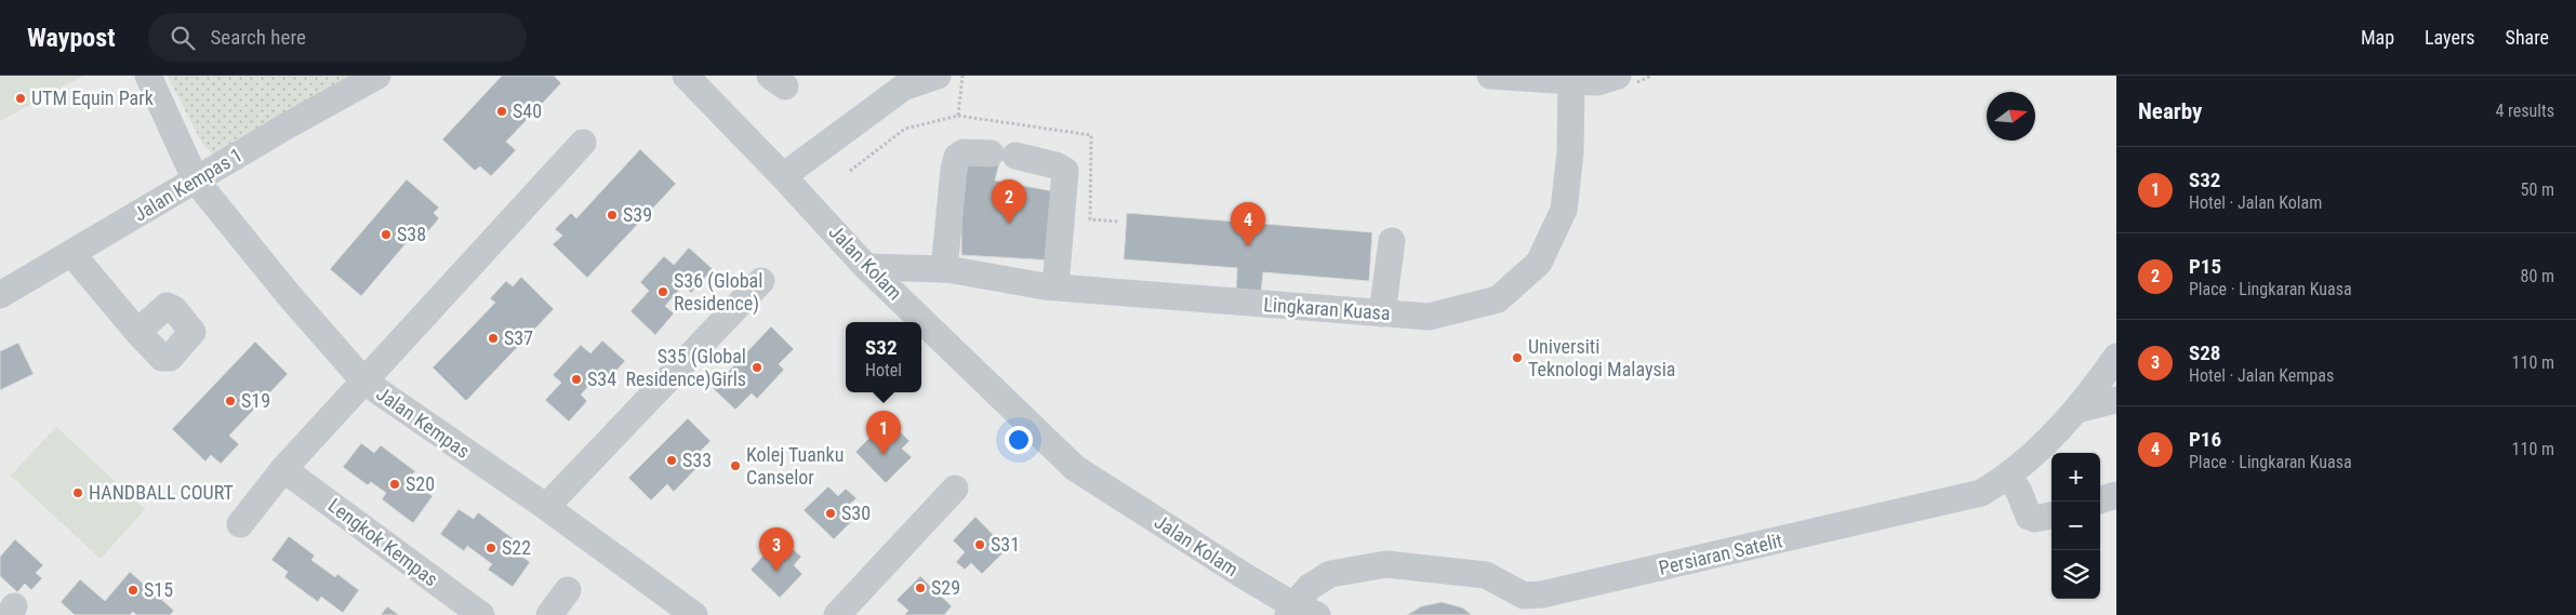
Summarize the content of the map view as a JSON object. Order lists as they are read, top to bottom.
{
  "streets": {
    "street": [
      "Jalan Kempas 1",
      "Jalan Kolam",
      "Lingkaran Kuasa",
      "Jalan Kempas",
      "Lengkok Kempas",
      "Persiaran Satelit"
    ]
  },
  "crossings": [
    ["Jalan Kempas 1", "Jalan Kempas"],
    ["Jalan Kolam", "Lingkaran Kuasa"],
    ["Jalan Kolam", "Persiaran Satelit"]
  ],
  "places": [
    "UTM Equin Park",
    "S40",
    "S39",
    "S38",
    "S36 (Global Residence)",
    "S37",
    "Universiti Teknologi Malaysia",
    "S35 (Global Residence)Girls",
    "S34",
    "S19",
    "S33",
    "Kolej Tuanku Canselor",
    "S20",
    "HANDBALL COURT",
    "S30",
    "S31",
    "S22",
    "S29",
    "S15"
  ],
  "north": "right",
  "page": {
    "header": "Waypost",
    "search": "Search here",
    "nav": ["Map", "Layers", "Share"],
    "heading": ["Nearby", "4 results"],
    "list": [
      {
        "mark": "1",
        "name": "S32",
        "note": "Hotel · Jalan Kolam",
        "value": "50 m"
      },
      {
        "mark": "2",
        "name": "P15",
        "note": "Place · Lingkaran Kuasa",
        "value": "80 m"
      },
      {
        "mark": "3",
        "name": "S28",
        "note": "Hotel · Jalan Kempas",
        "value": "110 m"
      },
      {
        "mark": "4",
        "name": "P16",
        "note": "Place · Lingkaran Kuasa",
        "value": "110 m"
      }
    ],
    "pins": [
      "2",
      "4",
      "1",
      "3"
    ],
    "popup": ["S32", "Hotel"],
    "map_buttons": ["+", "−"]
  }
}
